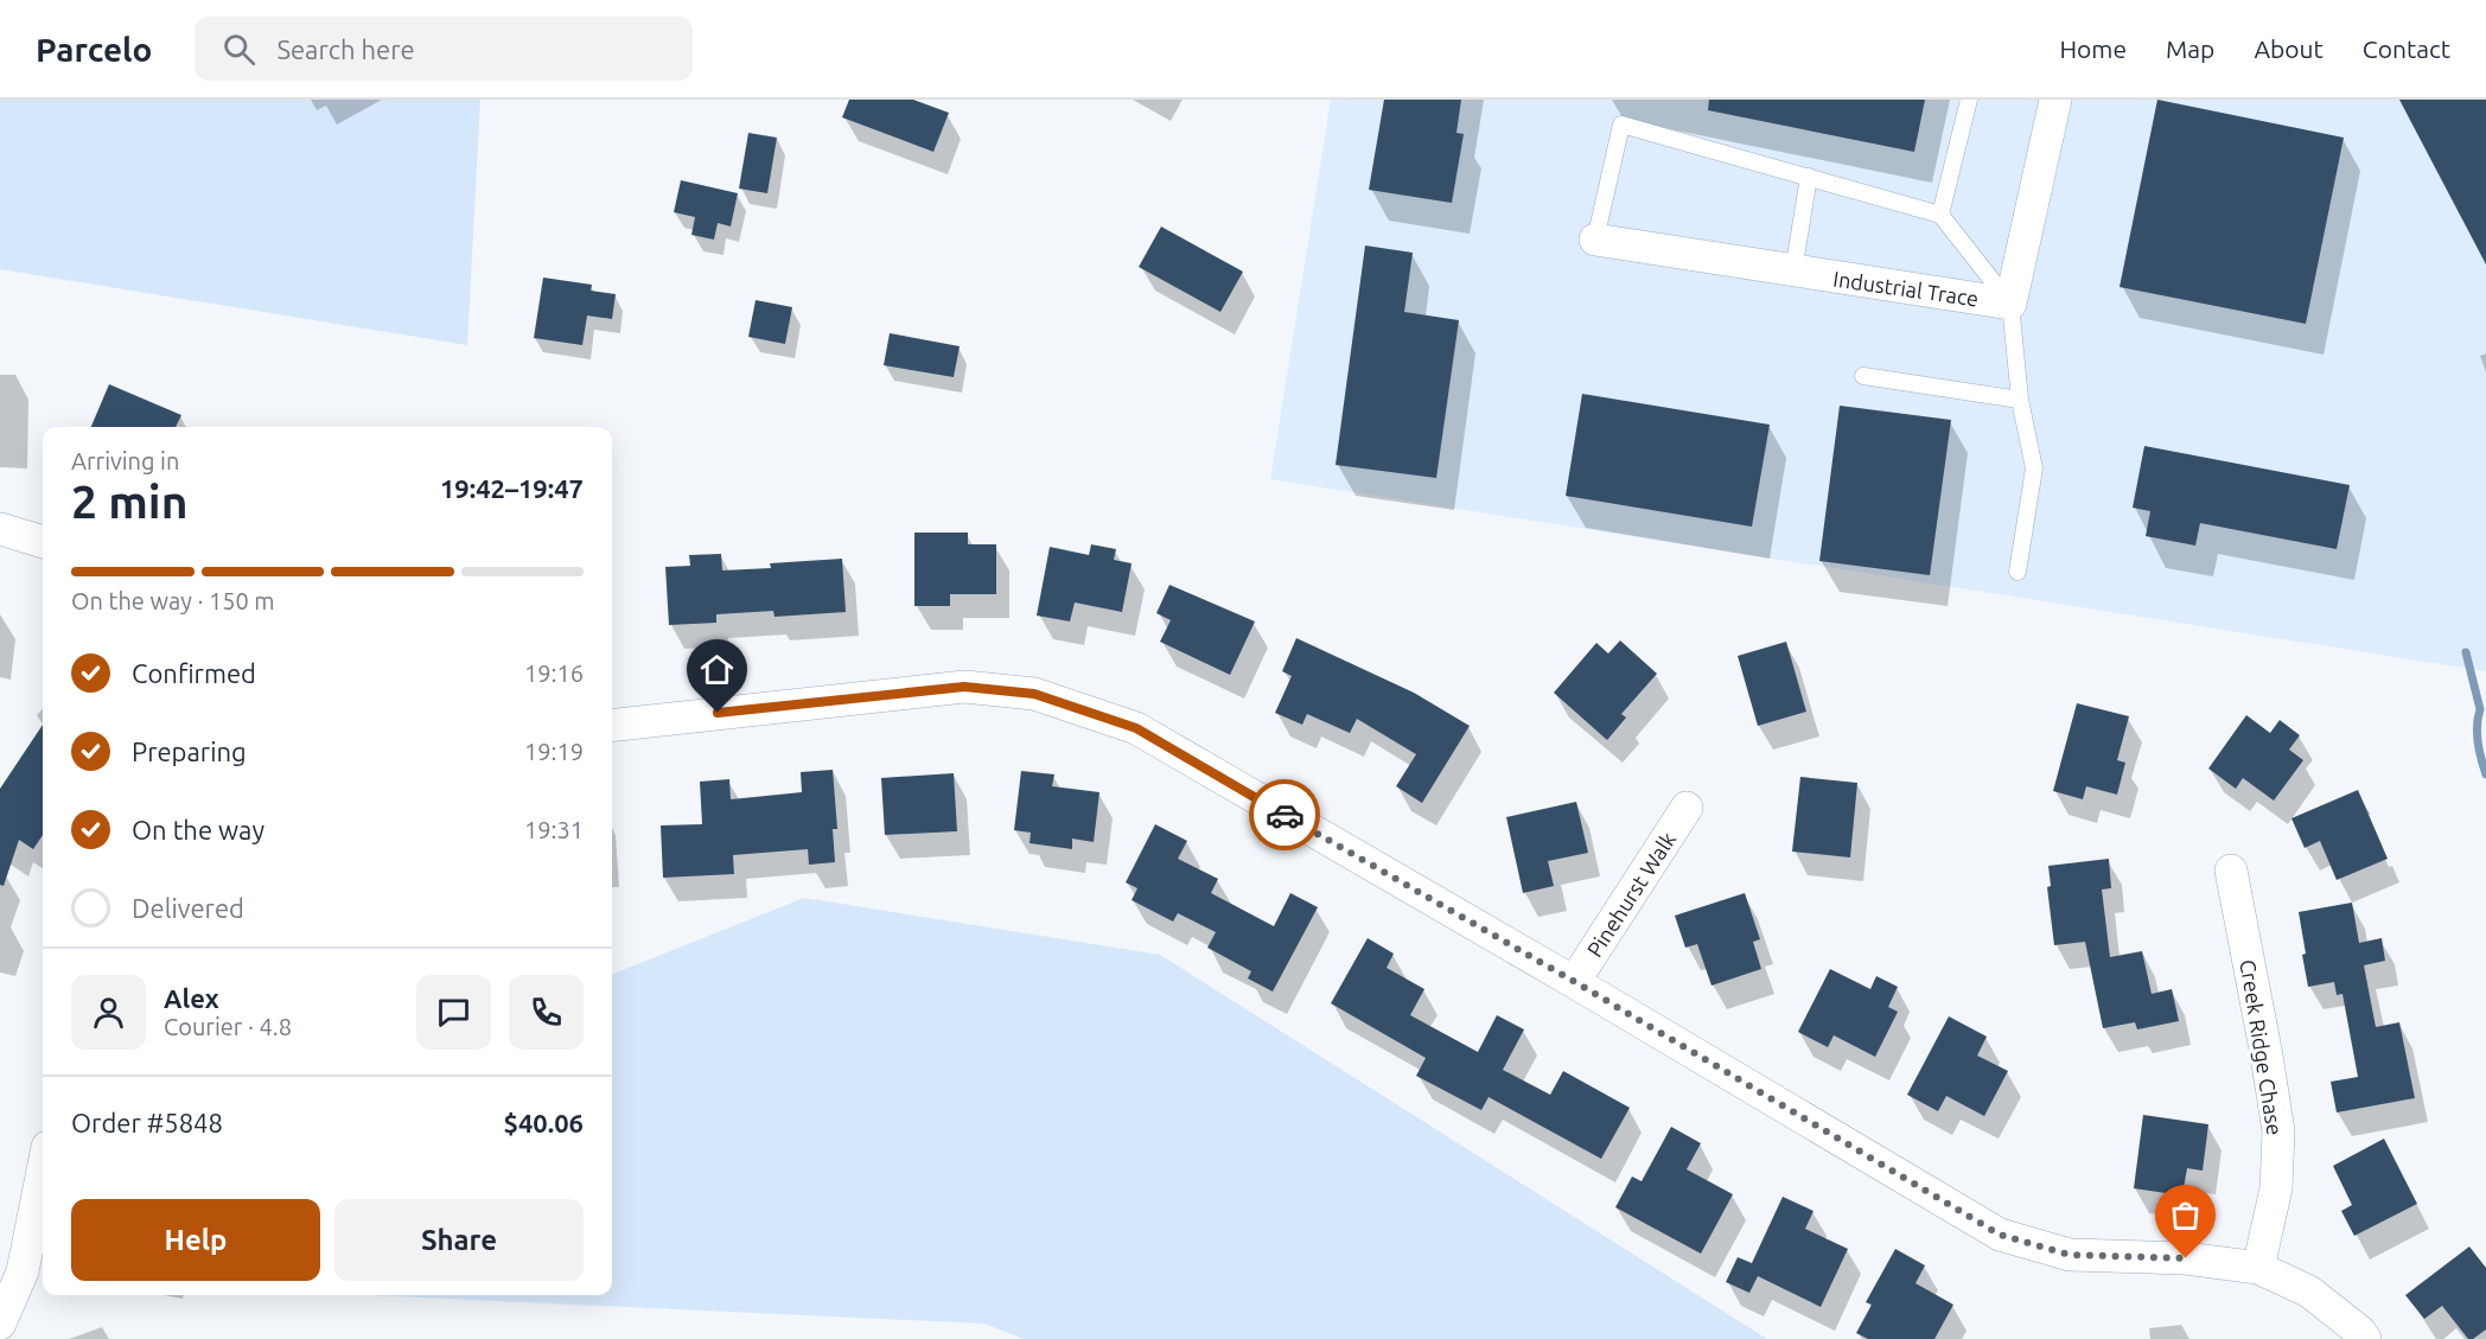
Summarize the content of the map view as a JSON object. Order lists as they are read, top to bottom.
{
  "streets": {
    "street": ["Industrial Trace", "Pinehurst Walk", "Creek Ridge Chase"]
  },
  "page": {
    "header": "Parcelo",
    "search": "Search here",
    "nav": [
      "Home",
      "Map",
      "About",
      "Contact"
    ],
    "heading": ["2 min", "Arriving in", "19:42–19:47"],
    "panel": [
      "Alex",
      "Courier · 4.8",
      "Order #5848",
      "$40.06"
    ],
    "bar": "On the way · 150 m",
    "list": [
      ["Confirmed", "19:16"],
      ["Preparing", "19:19"],
      ["On the way", "19:31"],
      "Delivered"
    ],
    "buttons": ["Help", "Share"]
  }
}
